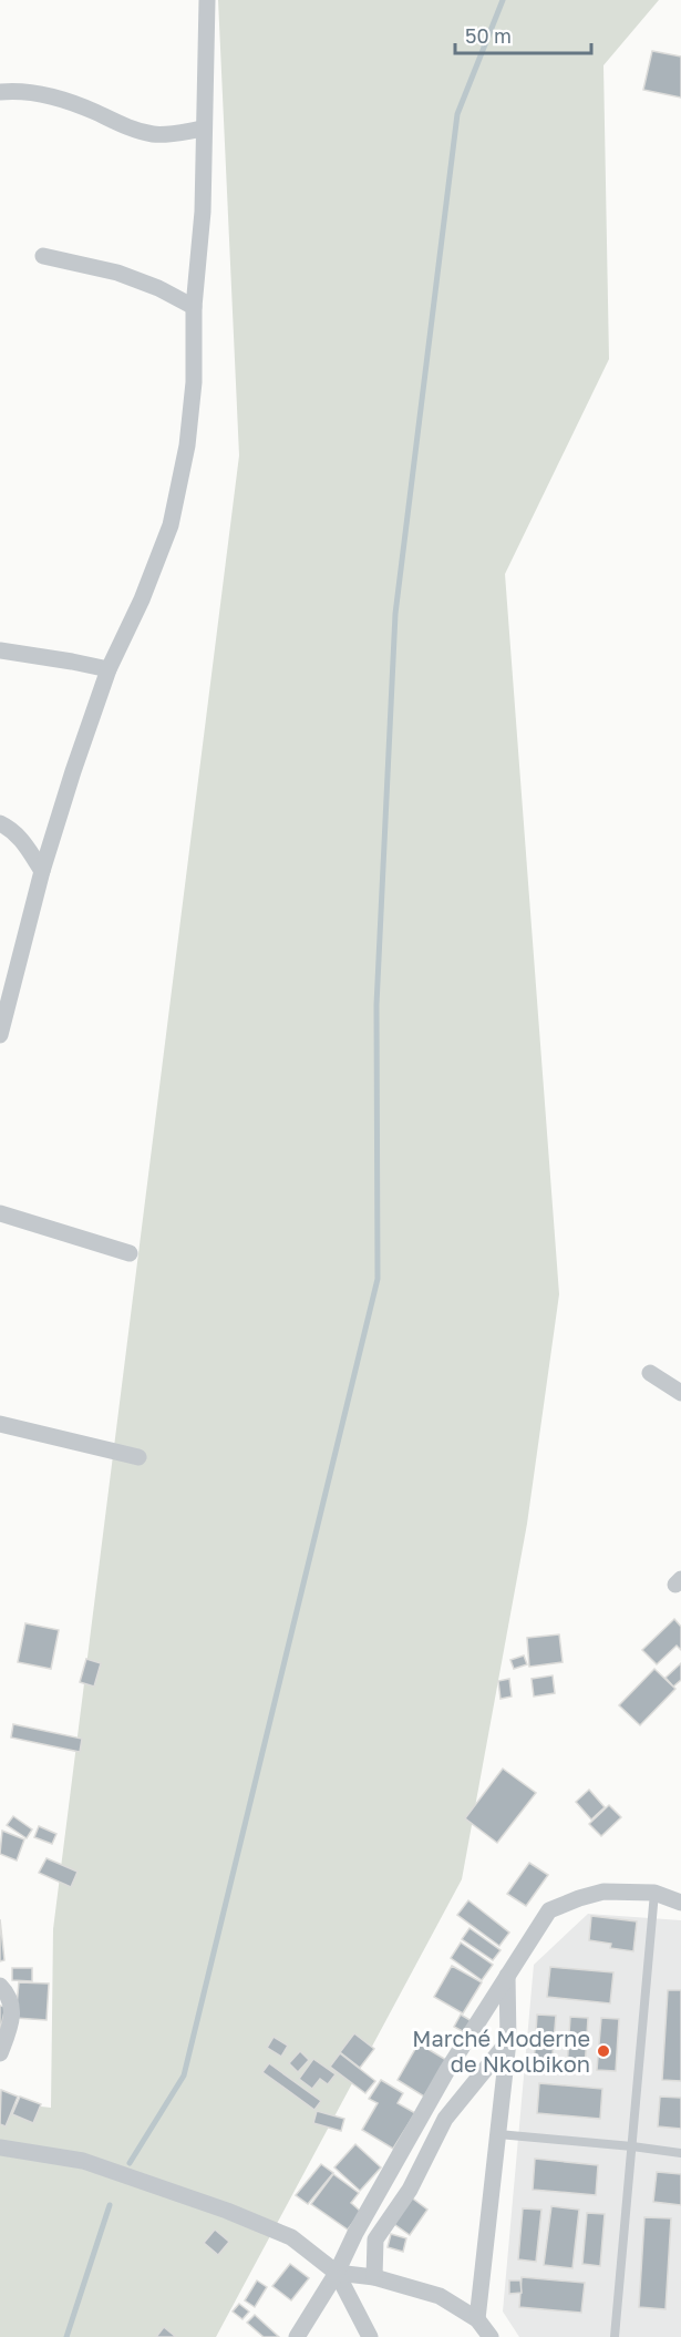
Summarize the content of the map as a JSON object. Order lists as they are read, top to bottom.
{
  "places": ["Marché Moderne de Nkolbikon"],
  "scale_bar": "50 m"
}
